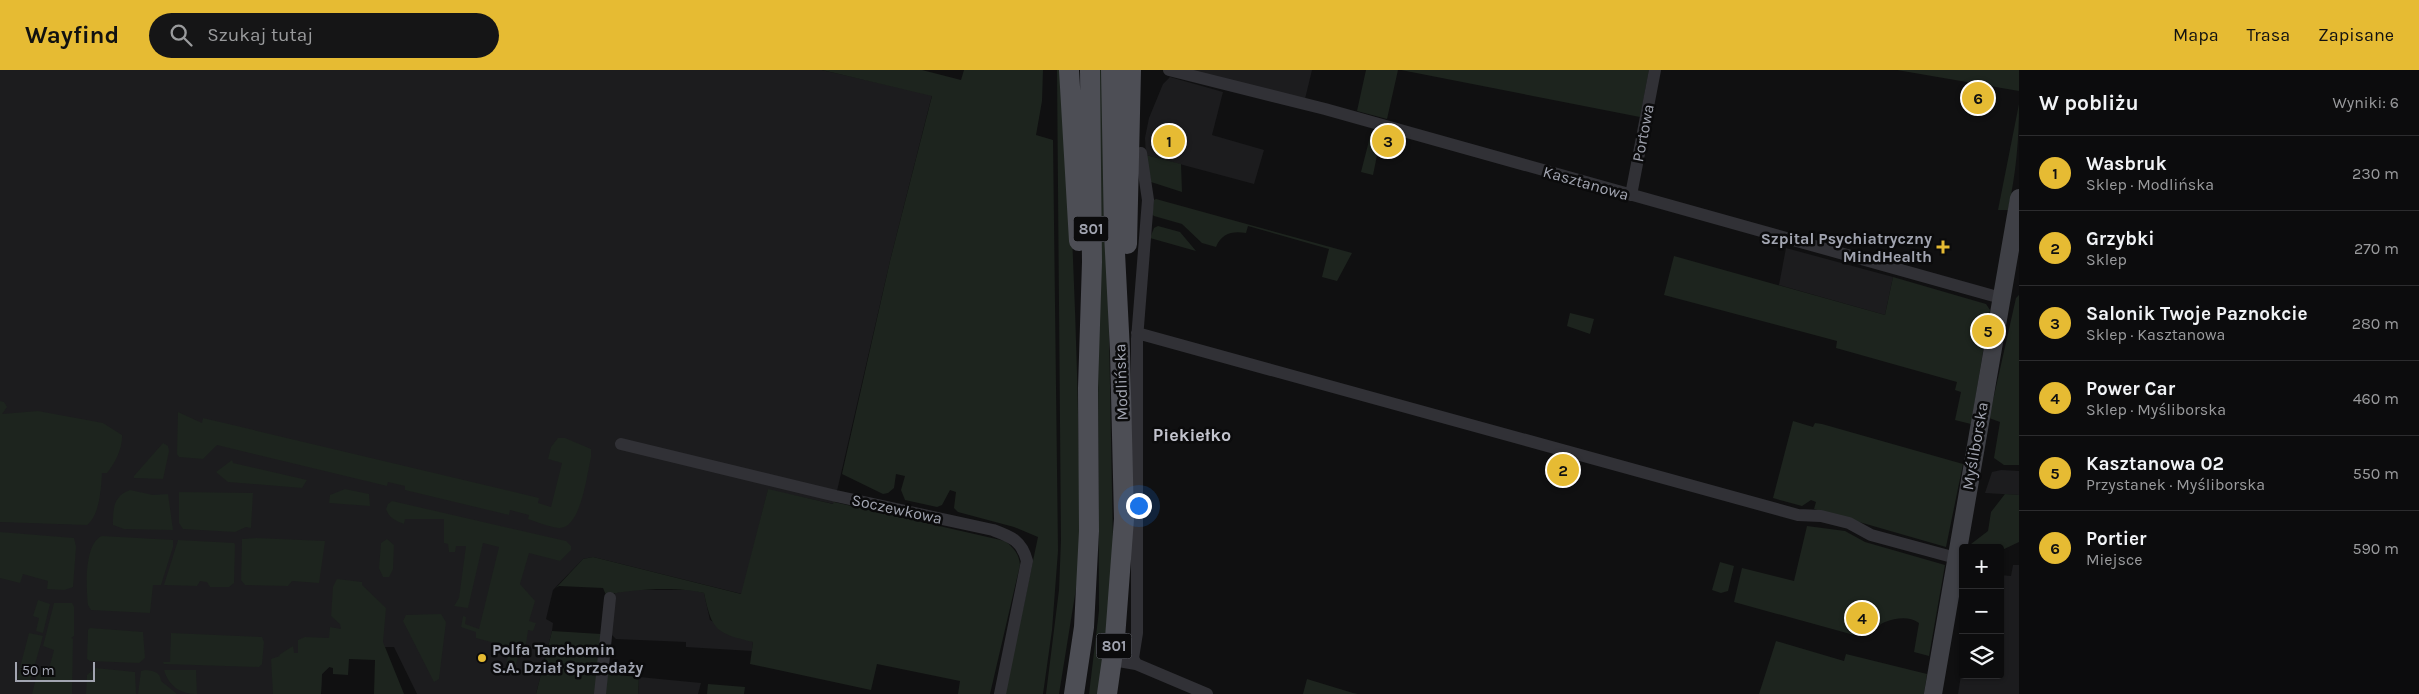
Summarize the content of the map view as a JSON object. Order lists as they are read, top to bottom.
{
  "streets": {
    "main road": ["801", "Modlińska"],
    "street": [
      "Portowa",
      "Kasztanowa",
      "Myśliborska",
      "Soczewkowa"
    ]
  },
  "crossings": [
    ["Portowa", "Kasztanowa"],
    ["Kasztanowa", "Myśliborska"]
  ],
  "districts": ["Piekiełko"],
  "places": {
    "health": ["Szpital Psychiatryczny MindHealth"],
    "other": ["Polfa Tarchomin S.A. Dział Sprzedaży"]
  },
  "scale_bar": "50 m",
  "page": {
    "header": "Wayfind",
    "search": "Szukaj tutaj",
    "nav": ["Mapa", "Trasa", "Zapisane"],
    "heading": ["W pobliżu", "Wyniki: 6"],
    "pins": [
      "6",
      "1",
      "3",
      "5",
      "2",
      "4"
    ],
    "list": [
      {
        "mark": "1",
        "name": "Wasbruk",
        "note": "Sklep · Modlińska",
        "value": "230 m"
      },
      {
        "mark": "2",
        "name": "Grzybki",
        "note": "Sklep",
        "value": "270 m"
      },
      {
        "mark": "3",
        "name": "Salonik Twoje Paznokcie",
        "note": "Sklep · Kasztanowa",
        "value": "280 m"
      },
      {
        "mark": "4",
        "name": "Power Car",
        "note": "Sklep · Myśliborska",
        "value": "460 m"
      },
      {
        "mark": "5",
        "name": "Kasztanowa 02",
        "note": "Przystanek · Myśliborska",
        "value": "550 m"
      },
      {
        "mark": "6",
        "name": "Portier",
        "note": "Miejsce",
        "value": "590 m"
      }
    ],
    "map_buttons": ["+", "−"],
    "scale": "50 m"
  }
}
